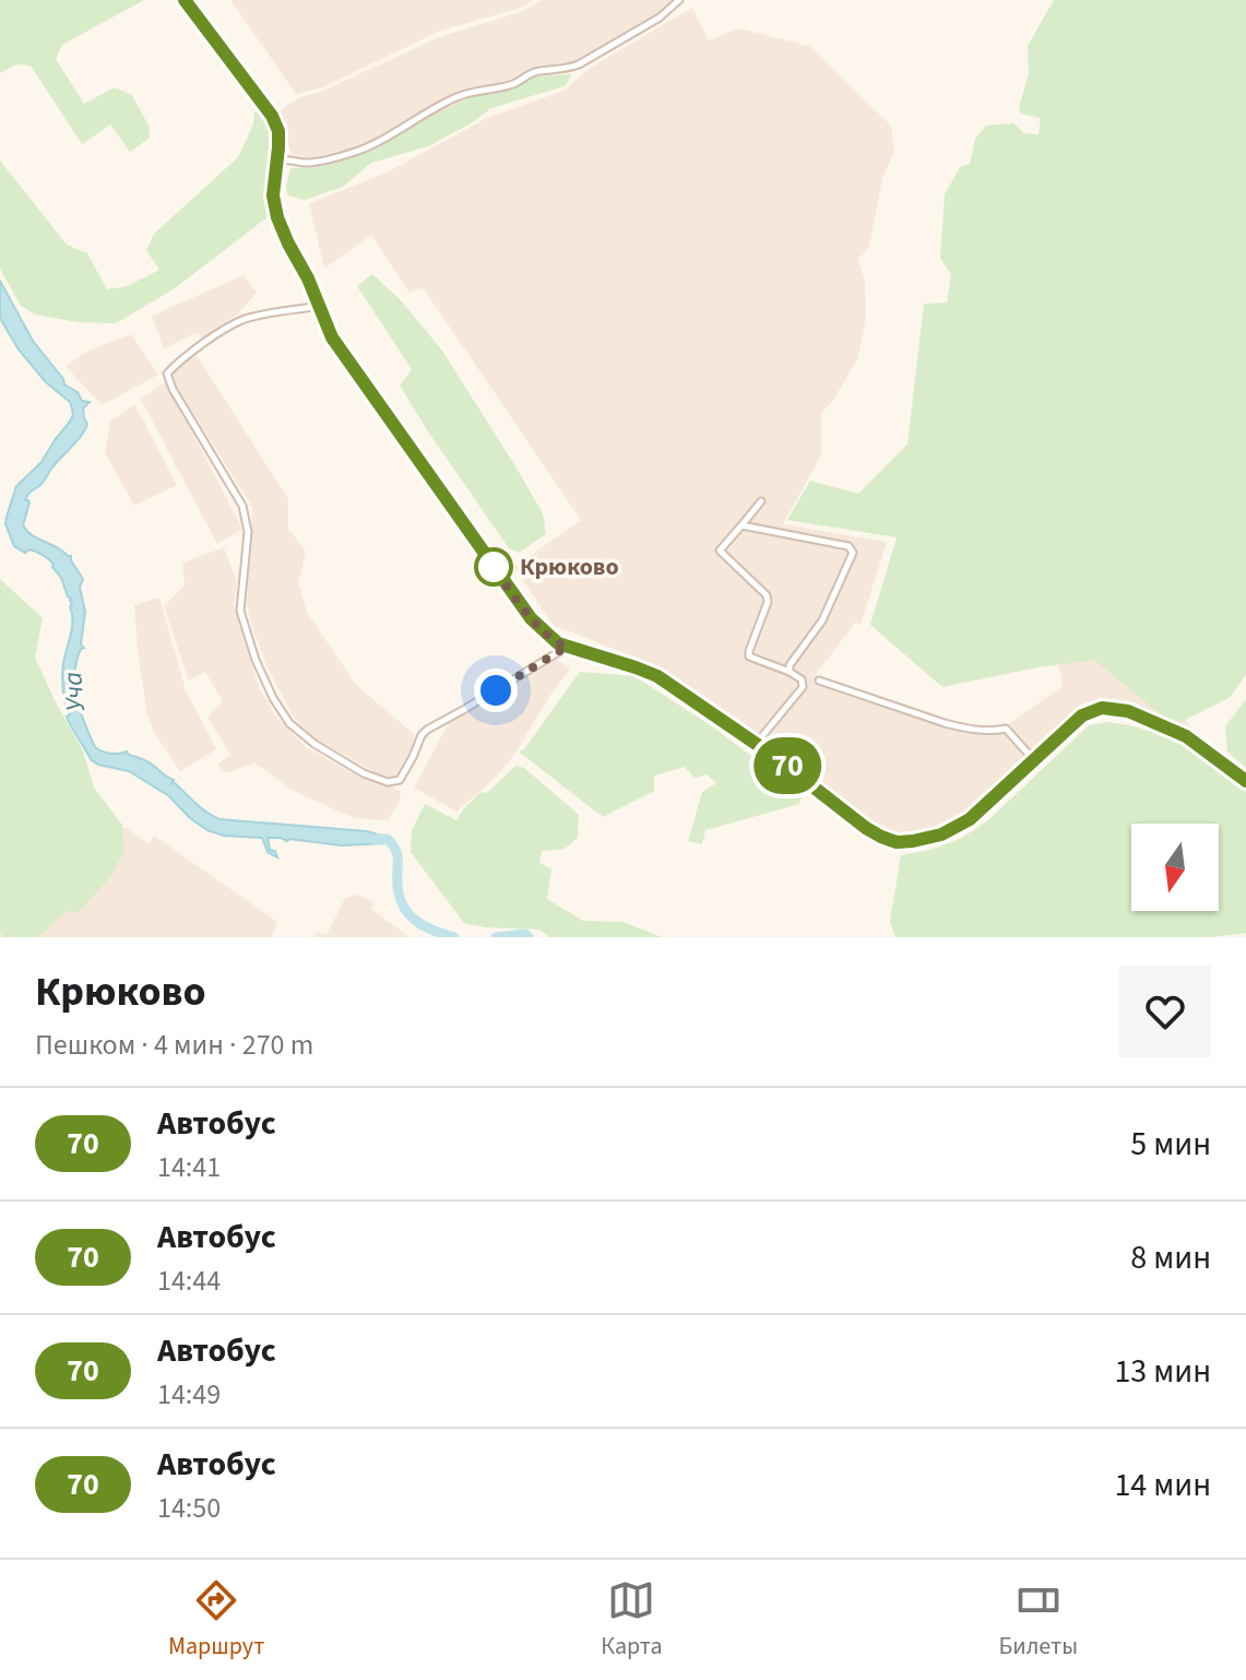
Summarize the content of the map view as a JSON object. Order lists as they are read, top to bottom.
{
  "water": ["Уча"],
  "places": ["Крюково"],
  "lines": ["bus line 70"],
  "north": "bottom",
  "page": {
    "on_map": "70",
    "heading": ["Крюково", "Пешком · 4 мин · 270 m"],
    "list": [
      {
        "mark": "70",
        "name": "Автобус",
        "note": "14:41",
        "value": "5 мин"
      },
      {
        "mark": "70",
        "name": "Автобус",
        "note": "14:44",
        "value": "8 мин"
      },
      {
        "mark": "70",
        "name": "Автобус",
        "note": "14:49",
        "value": "13 мин"
      },
      {
        "mark": "70",
        "name": "Автобус",
        "note": "14:50",
        "value": "14 мин"
      }
    ],
    "tabs": ["Маршрут", "Карта", "Билеты"]
  }
}
